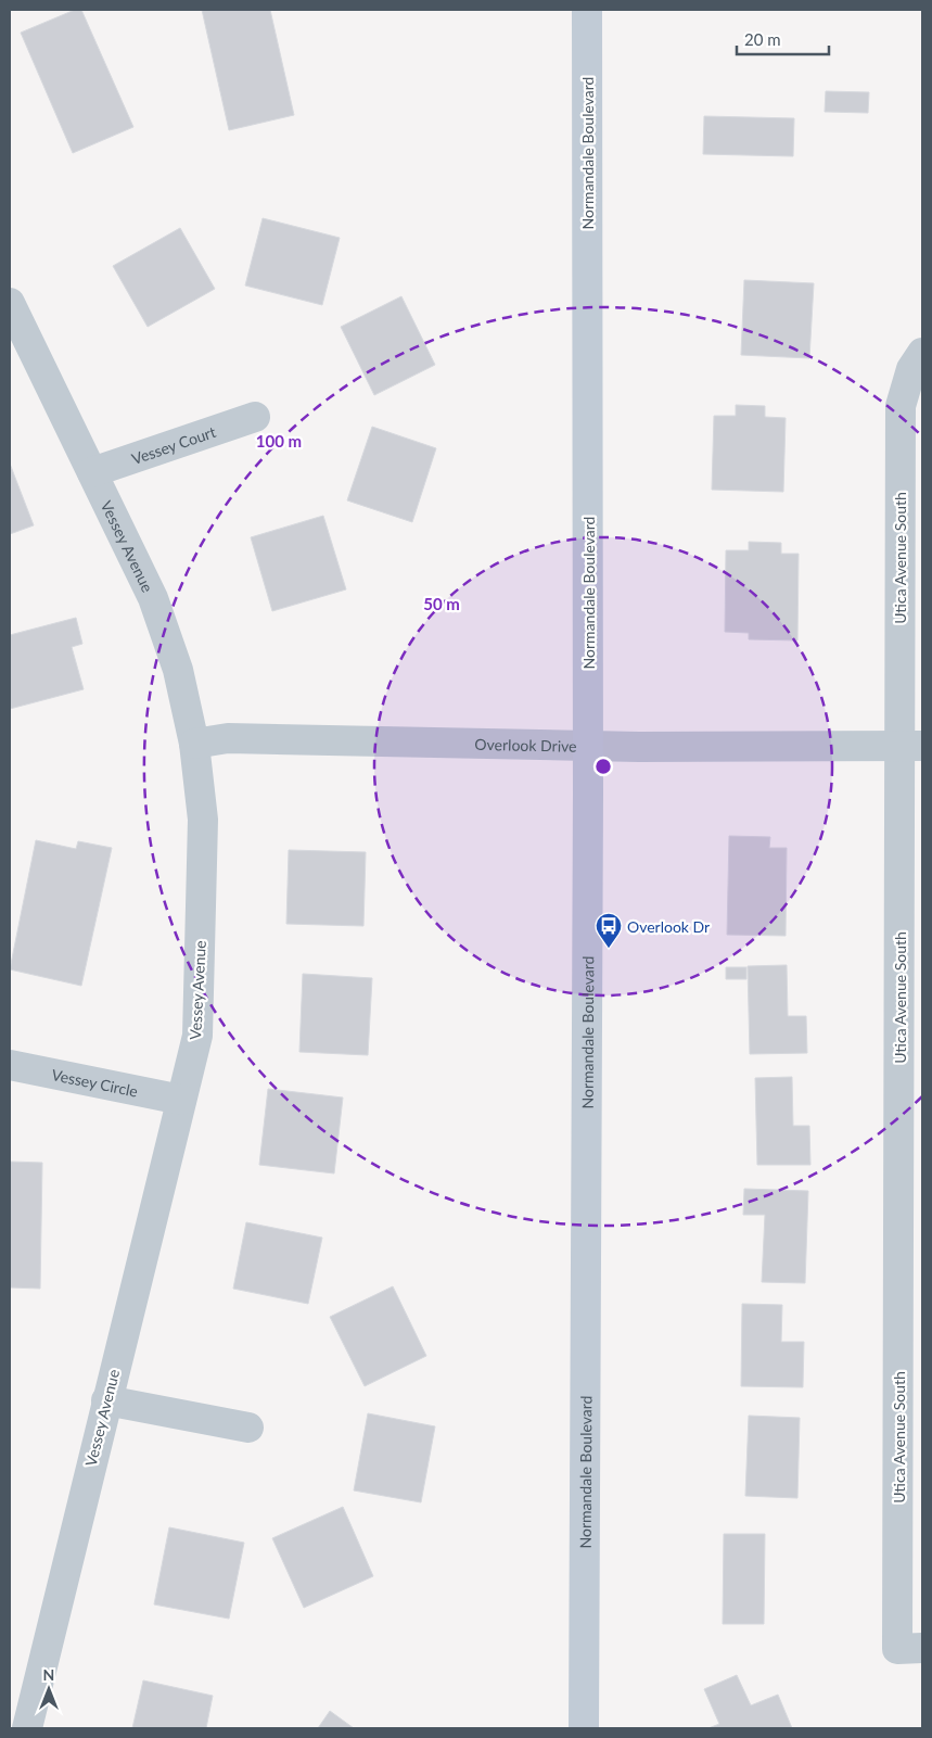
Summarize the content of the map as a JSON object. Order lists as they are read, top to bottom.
{
  "streets": {
    "street": [
      "Normandale Boulevard",
      "Vessey Court",
      "Vessey Avenue",
      "Utica Avenue South",
      "Overlook Drive",
      "Vessey Circle"
    ]
  },
  "crossings": [
    ["Normandale Boulevard", "Overlook Drive"],
    ["Vessey Court", "Vessey Avenue"],
    ["Vessey Avenue", "Overlook Drive"],
    ["Vessey Avenue", "Vessey Circle"],
    ["Utica Avenue South", "Overlook Drive"]
  ],
  "places": {
    "bus stop": ["Overlook Dr"]
  },
  "scale_bar": "20 m",
  "north": "top",
  "rings": ["100 m", "50 m"]
}
